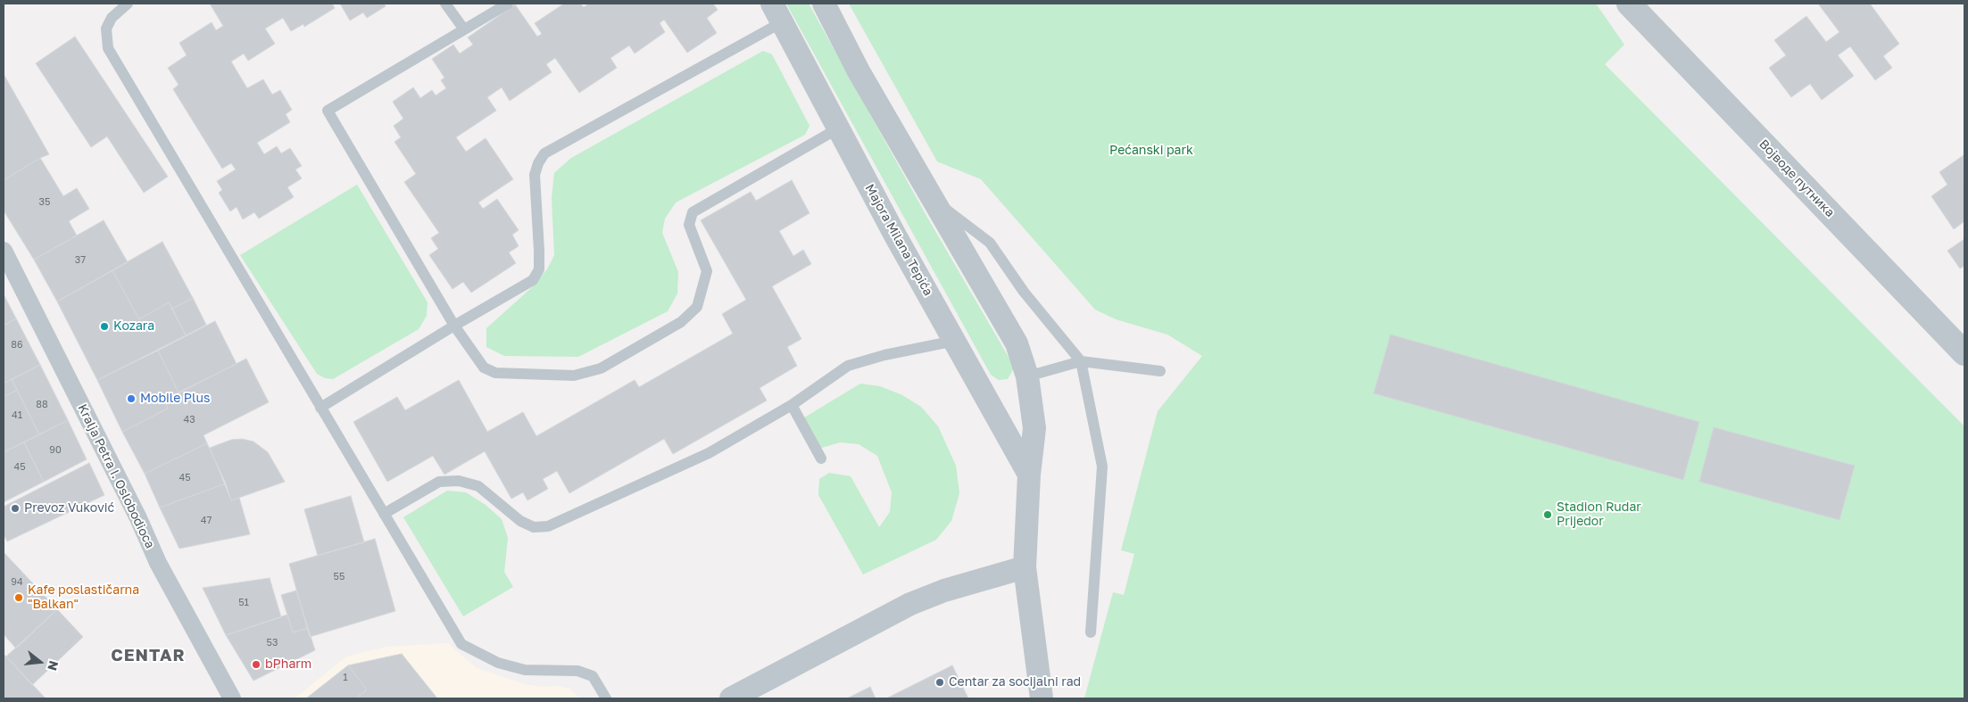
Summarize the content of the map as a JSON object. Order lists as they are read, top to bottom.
{
  "streets": {
    "street": ["Војводе путника", "Majora Milana Tepića", "Kralja Petra I. Oslobodioca"]
  },
  "districts": ["CENTAR"],
  "parks": ["Pećanski park"],
  "places": [
    "Kozara",
    "Mobile Plus",
    "Prevoz Vuković",
    "Stadion Rudar Prijedor",
    "Kafe poslastičarna \"Balkan\"",
    "bPharm",
    "Centar za socijalni rad"
  ],
  "house_numbers": [
    "35",
    "37",
    "86",
    "88",
    "41",
    "43",
    "90",
    "45",
    "45",
    "47",
    "55",
    "94",
    "51",
    "53",
    "1"
  ],
  "north": "right"
}
